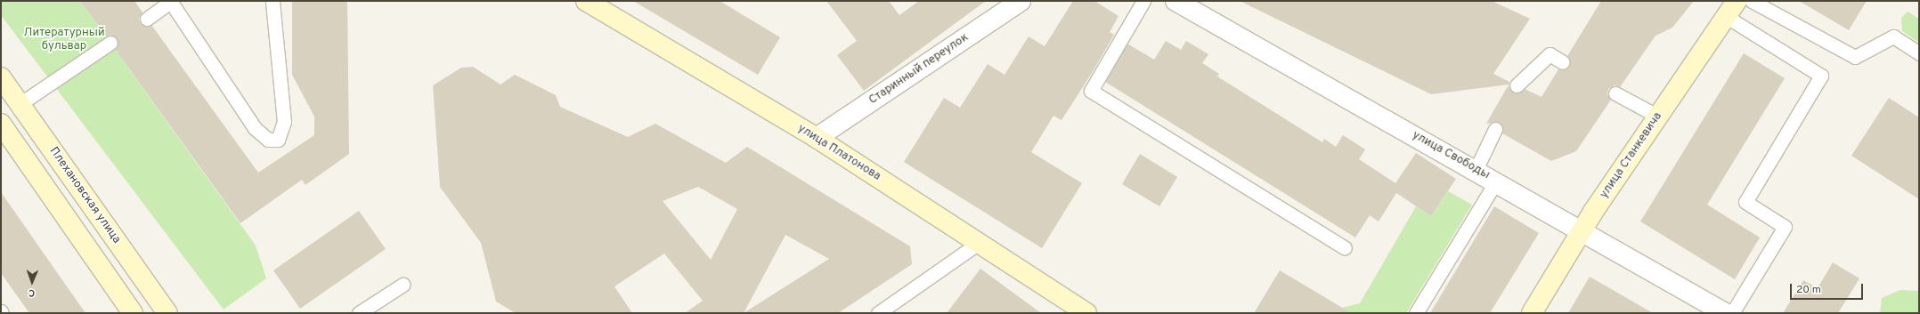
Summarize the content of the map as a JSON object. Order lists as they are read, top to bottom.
{
  "streets": {
    "street": [
      "Старинный переулок",
      "улица Платонова",
      "улица Свободы",
      "улица Станкевича",
      "Плехановская улица"
    ]
  },
  "crossings": [
    ["Старинный переулок", "улица Платонова"],
    ["улица Свободы", "улица Станкевича"]
  ],
  "parks": ["Литературный бульвар"],
  "scale_bar": "20 m",
  "north": "bottom"
}
